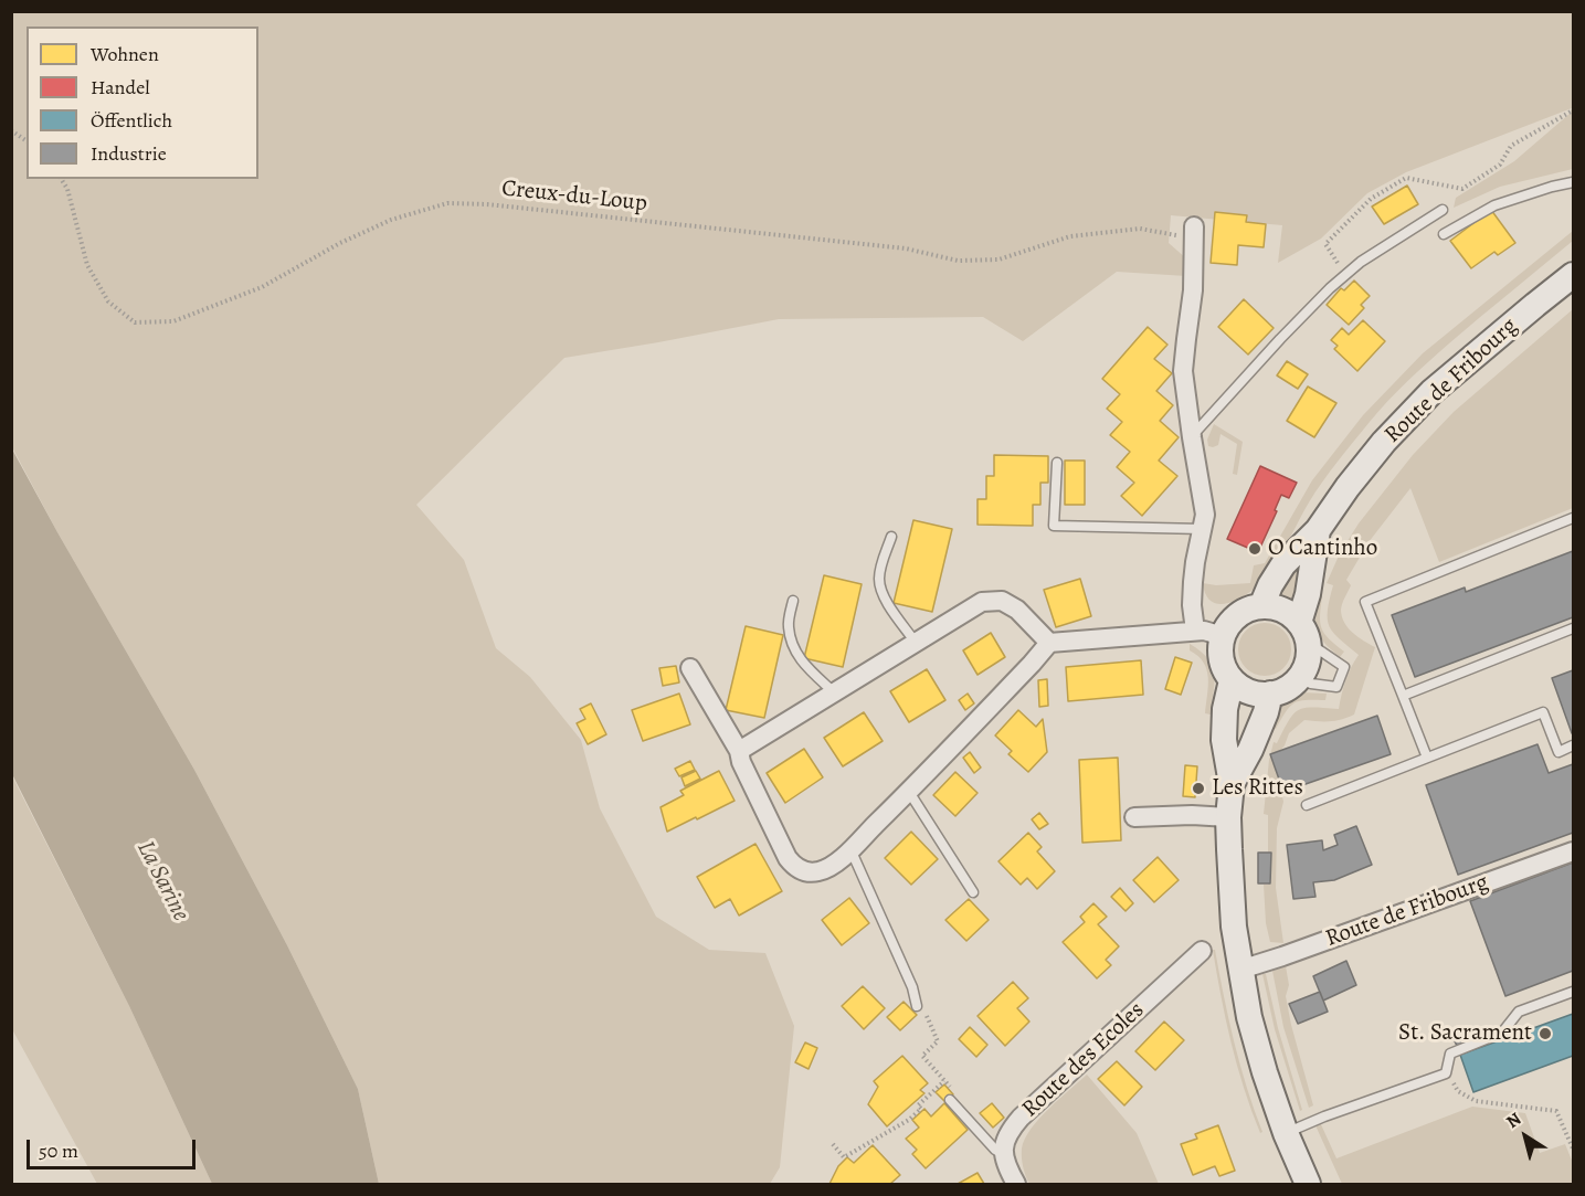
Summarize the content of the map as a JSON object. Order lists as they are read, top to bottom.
{
  "streets": {
    "main road": ["Route de Fribourg"],
    "street": ["Route des Ecoles"],
    "path": ["Creux-du-Loup"]
  },
  "water": ["La Sarine"],
  "places": ["O Cantinho", "Les Rittes", "St. Sacrament"],
  "legend": [
    "Wohnen",
    "Handel",
    "Öffentlich",
    "Industrie"
  ],
  "scale_bar": "50 m",
  "north": "top left"
}
